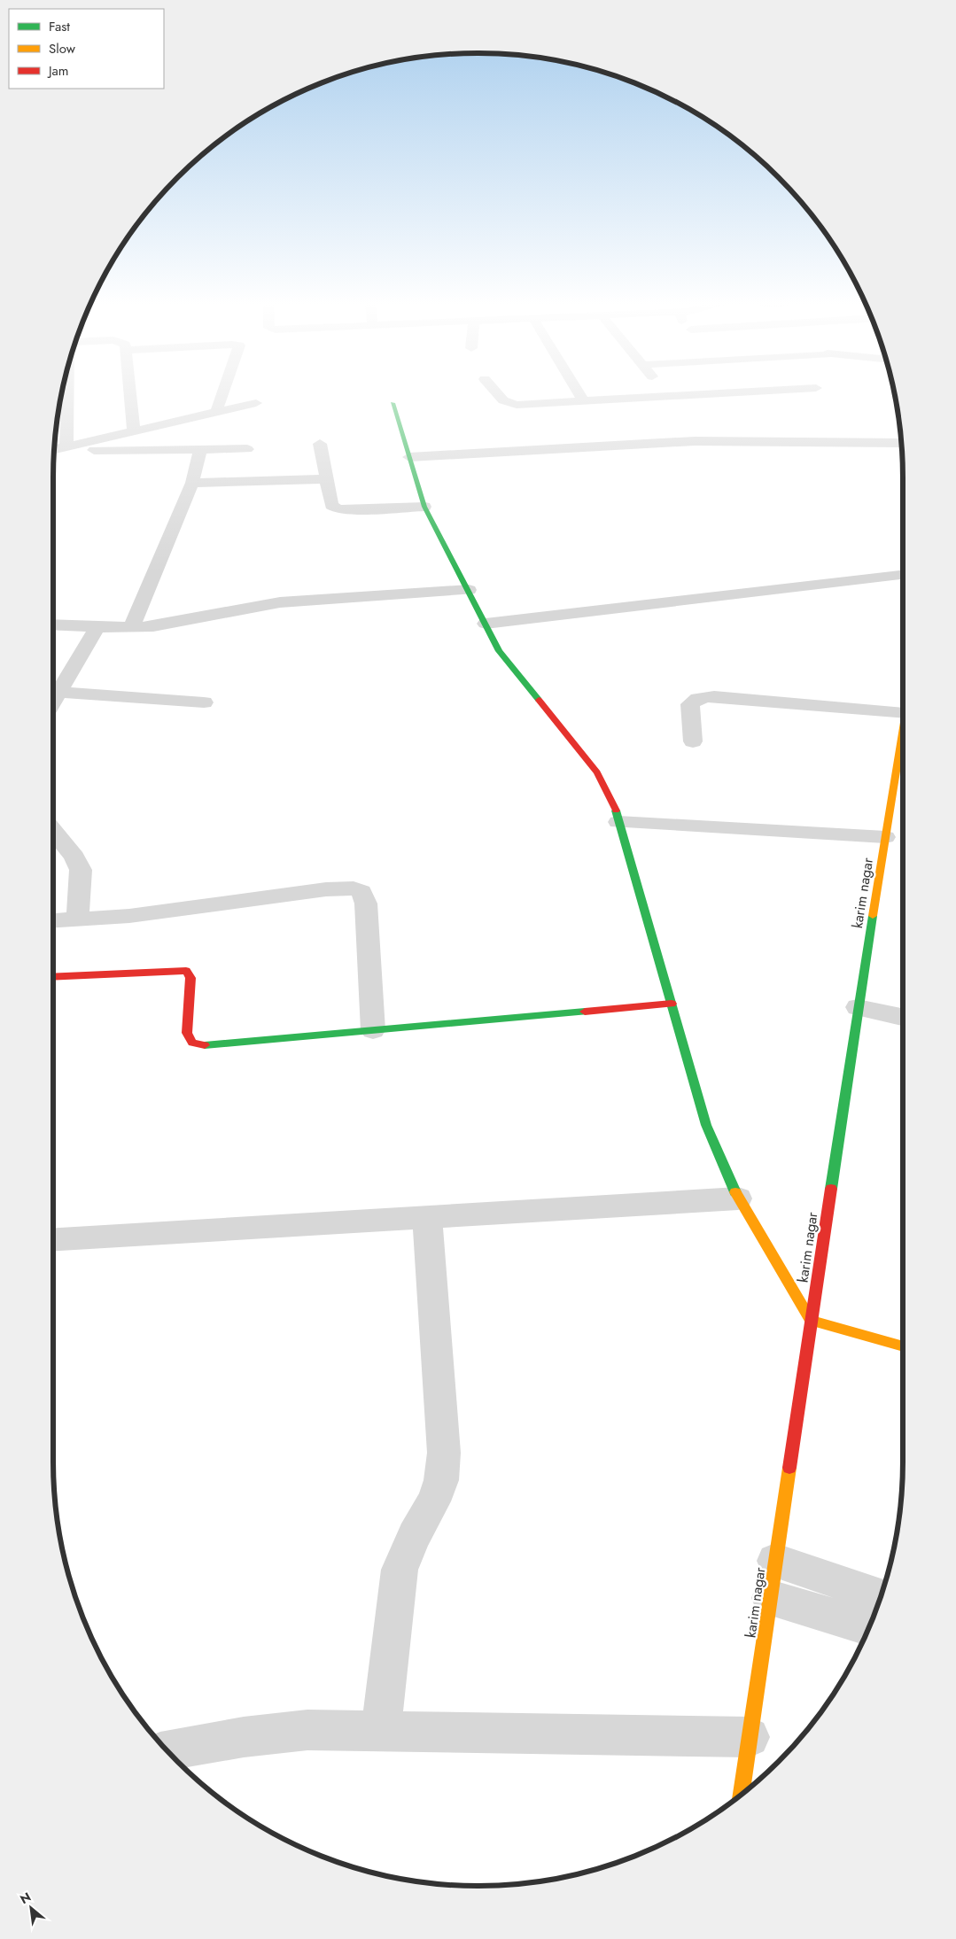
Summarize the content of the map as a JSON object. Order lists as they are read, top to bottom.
{
  "streets": {
    "street": ["karim nagar"]
  },
  "legend": ["Fast", "Slow", "Jam"],
  "north": "top left"
}
